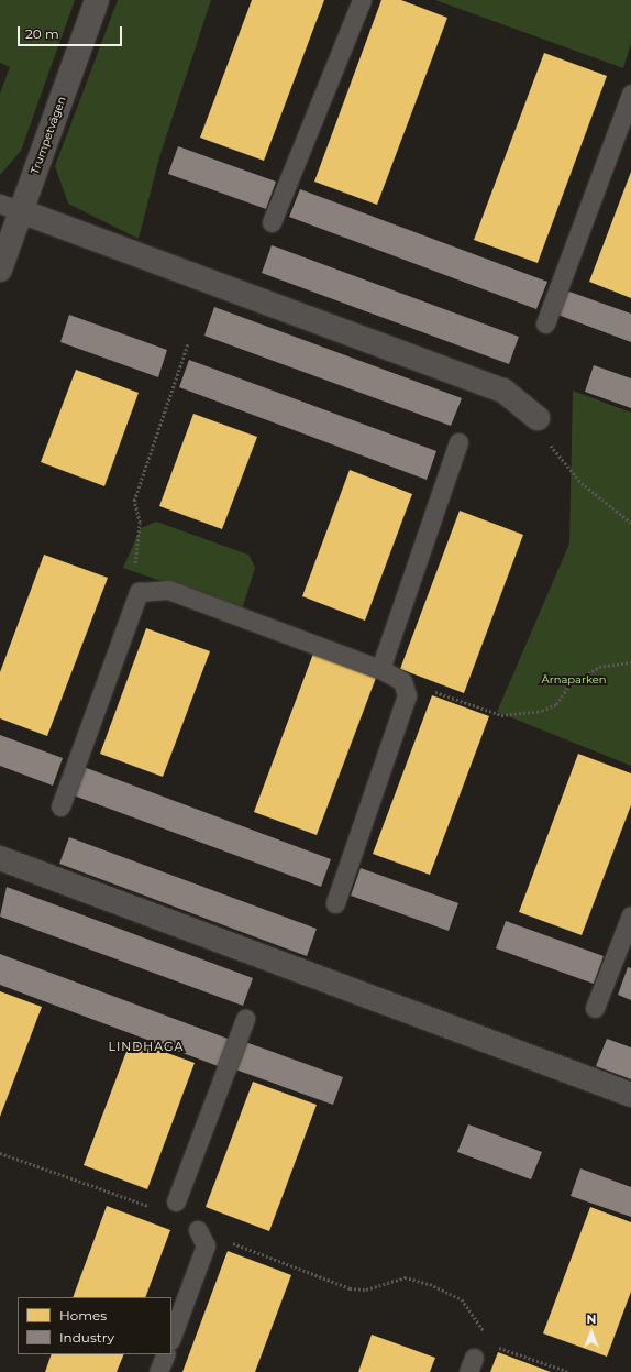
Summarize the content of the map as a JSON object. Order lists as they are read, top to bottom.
{
  "streets": {
    "street": ["Trumpetvägen"]
  },
  "districts": ["LINDHAGA"],
  "parks": ["Ärnaparken"],
  "legend": ["Homes", "Industry"],
  "scale_bar": "20 m",
  "north": "top"
}
